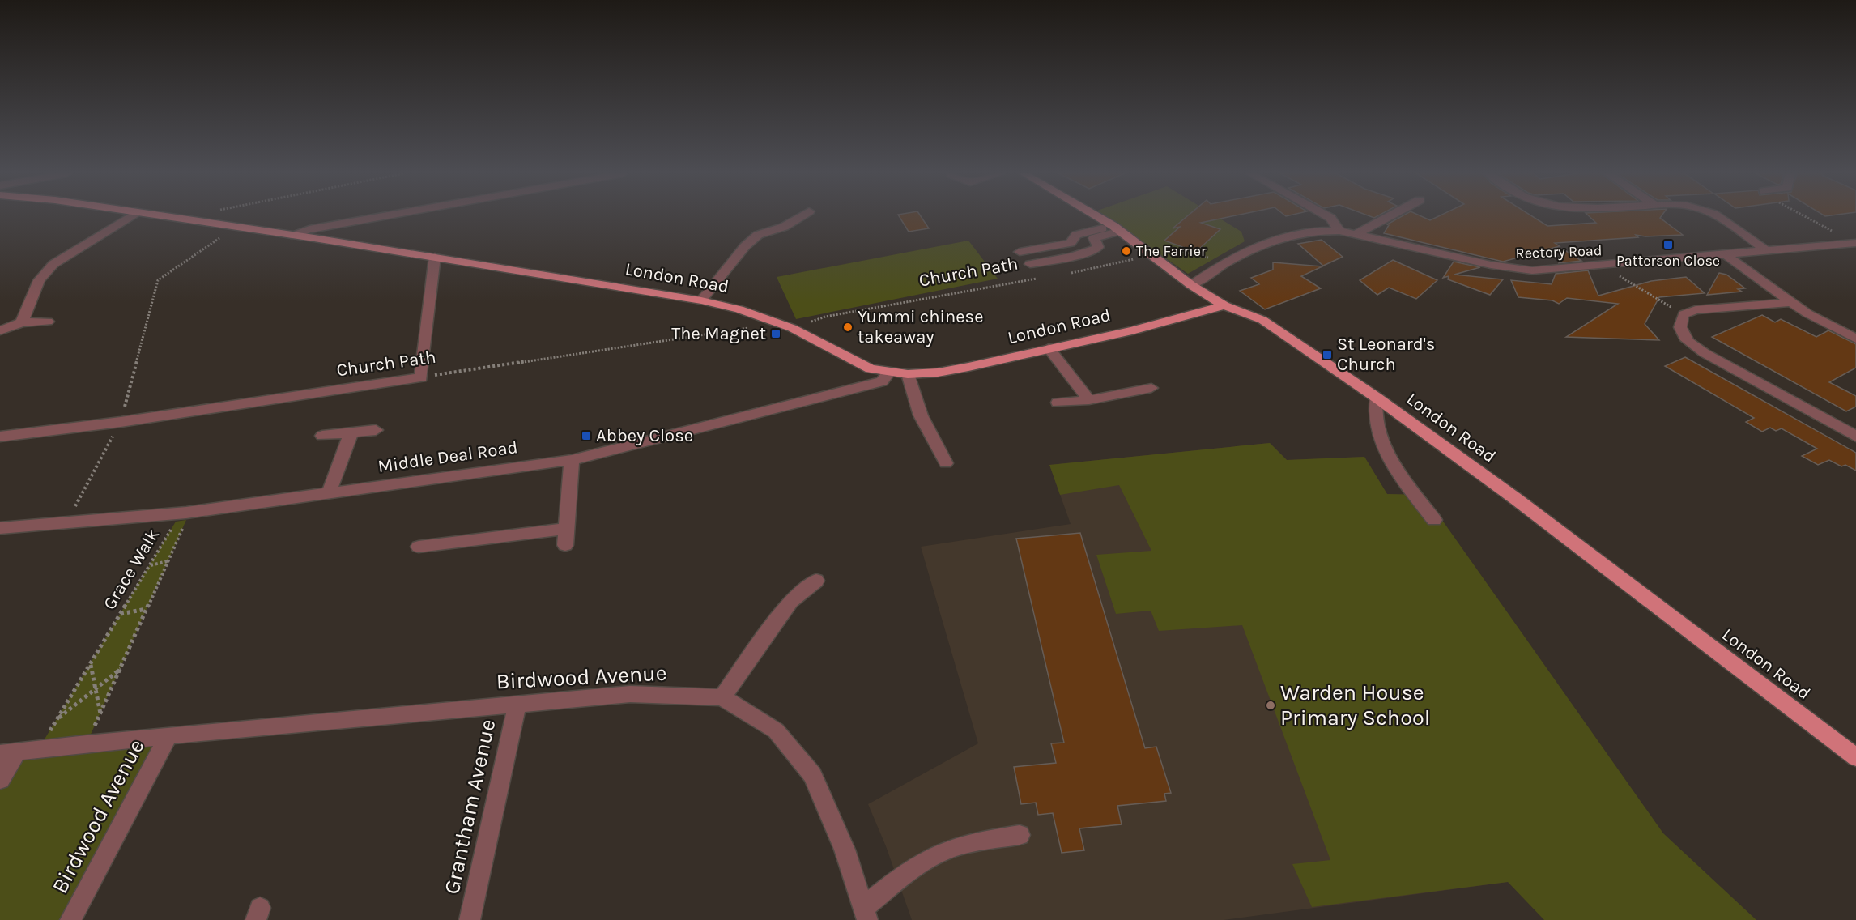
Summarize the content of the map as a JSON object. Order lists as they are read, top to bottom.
{
  "streets": {
    "main road": ["London Road"],
    "street": [
      "Rectory Road",
      "Church Path",
      "Middle Deal Road",
      "Birdwood Avenue",
      "Grantham Avenue"
    ],
    "path": ["Grace Walk"]
  },
  "crossings": [
    ["Church Path", "London Road"],
    ["London Road", "Middle Deal Road"],
    ["Grace Walk", "Birdwood Avenue"],
    ["Birdwood Avenue", "Grantham Avenue"]
  ],
  "places": {
    "transit": [
      "Patterson Close",
      "The Magnet",
      "St Leonard's Church",
      "Abbey Close"
    ],
    "other": ["The Farrier", "Yummi chinese takeaway", "Warden House Primary School"]
  }
}
